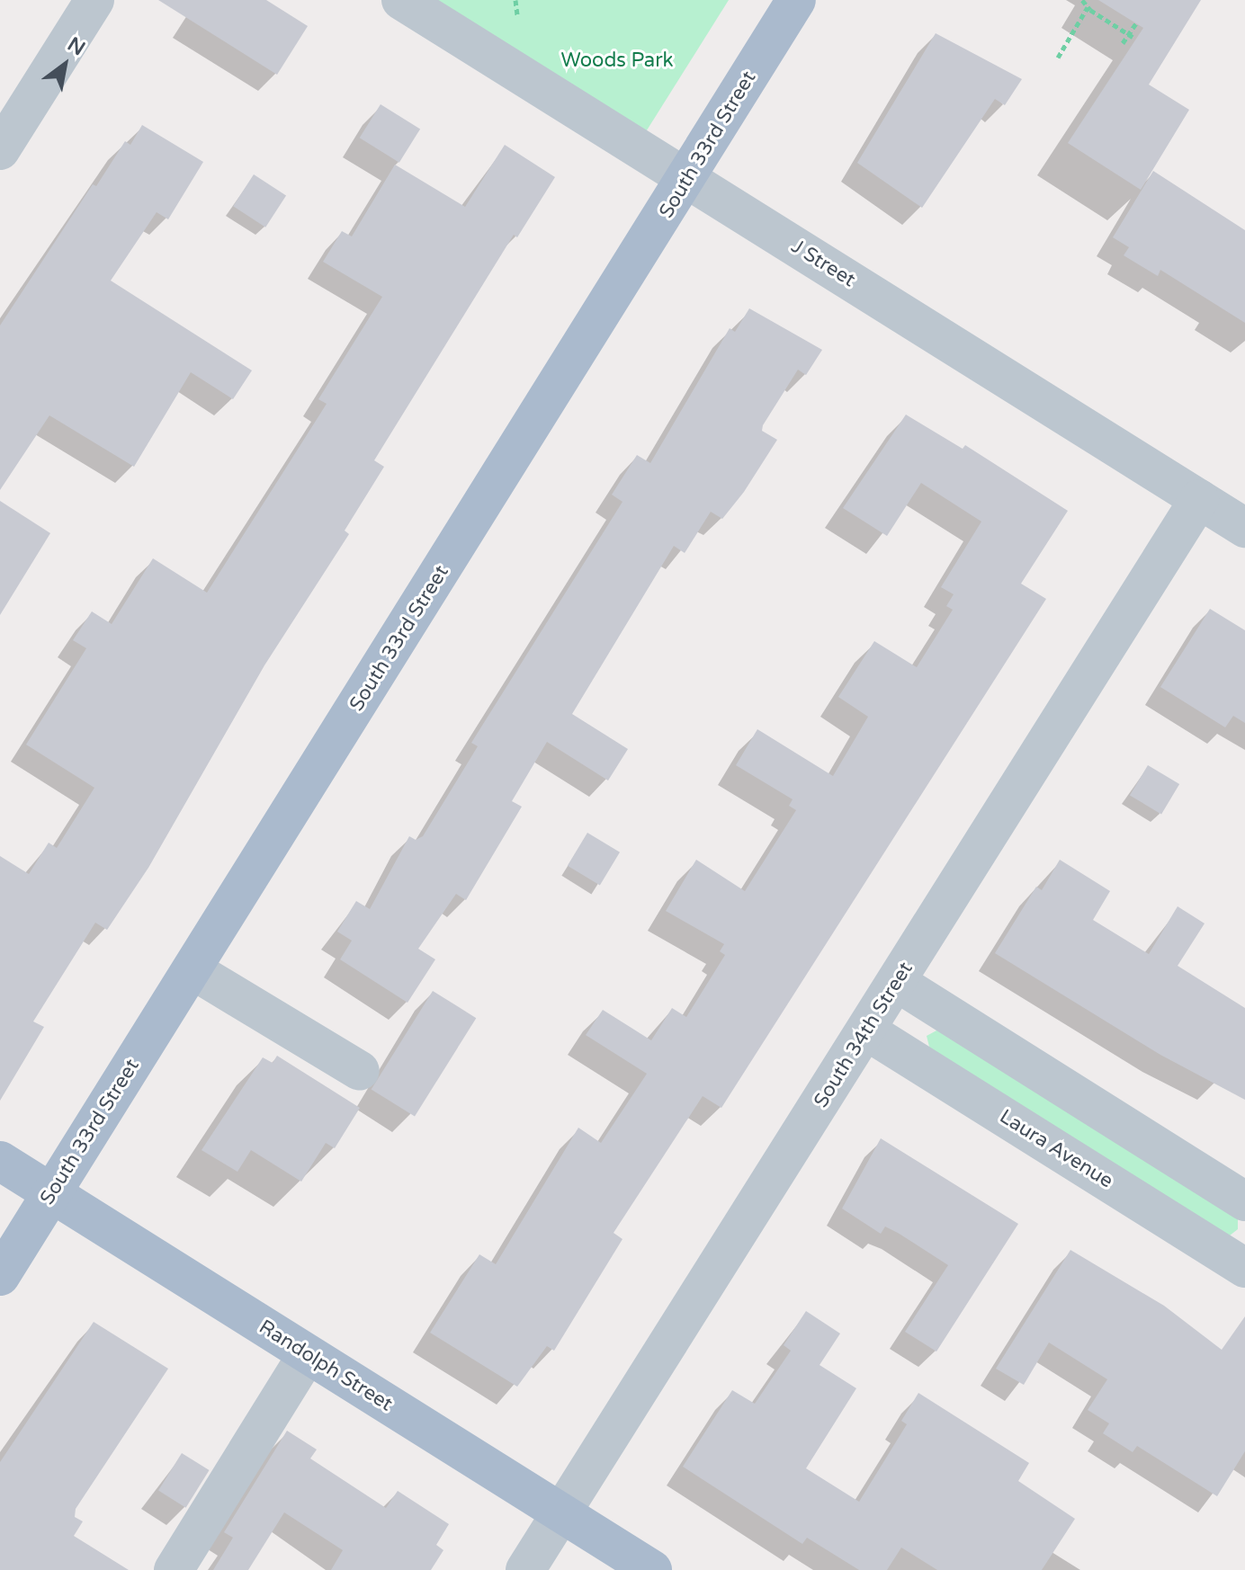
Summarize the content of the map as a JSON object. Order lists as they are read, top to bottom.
{
  "streets": {
    "main road": ["South 33rd Street", "Randolph Street"],
    "street": ["J Street", "South 34th Street", "Laura Avenue"]
  },
  "crossings": [
    ["South 33rd Street", "J Street"],
    ["South 33rd Street", "Randolph Street"],
    ["J Street", "South 34th Street"],
    ["South 34th Street", "Laura Avenue"],
    ["South 34th Street", "Randolph Street"]
  ],
  "parks": ["Woods Park"],
  "north": "top right"
}
